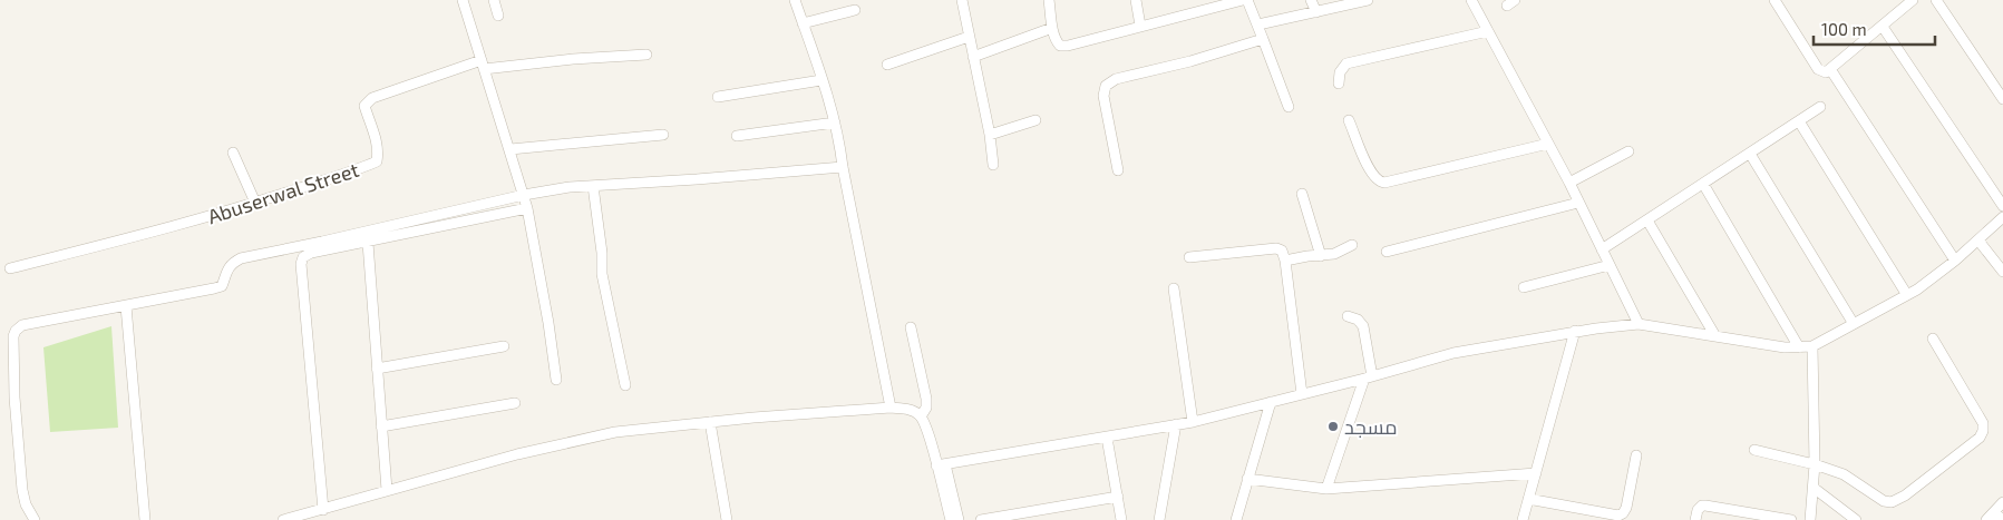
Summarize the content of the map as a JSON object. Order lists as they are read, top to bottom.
{
  "streets": {
    "street": ["Abuserwal Street"]
  },
  "places": ["مسجد"],
  "scale_bar": "100 m"
}
